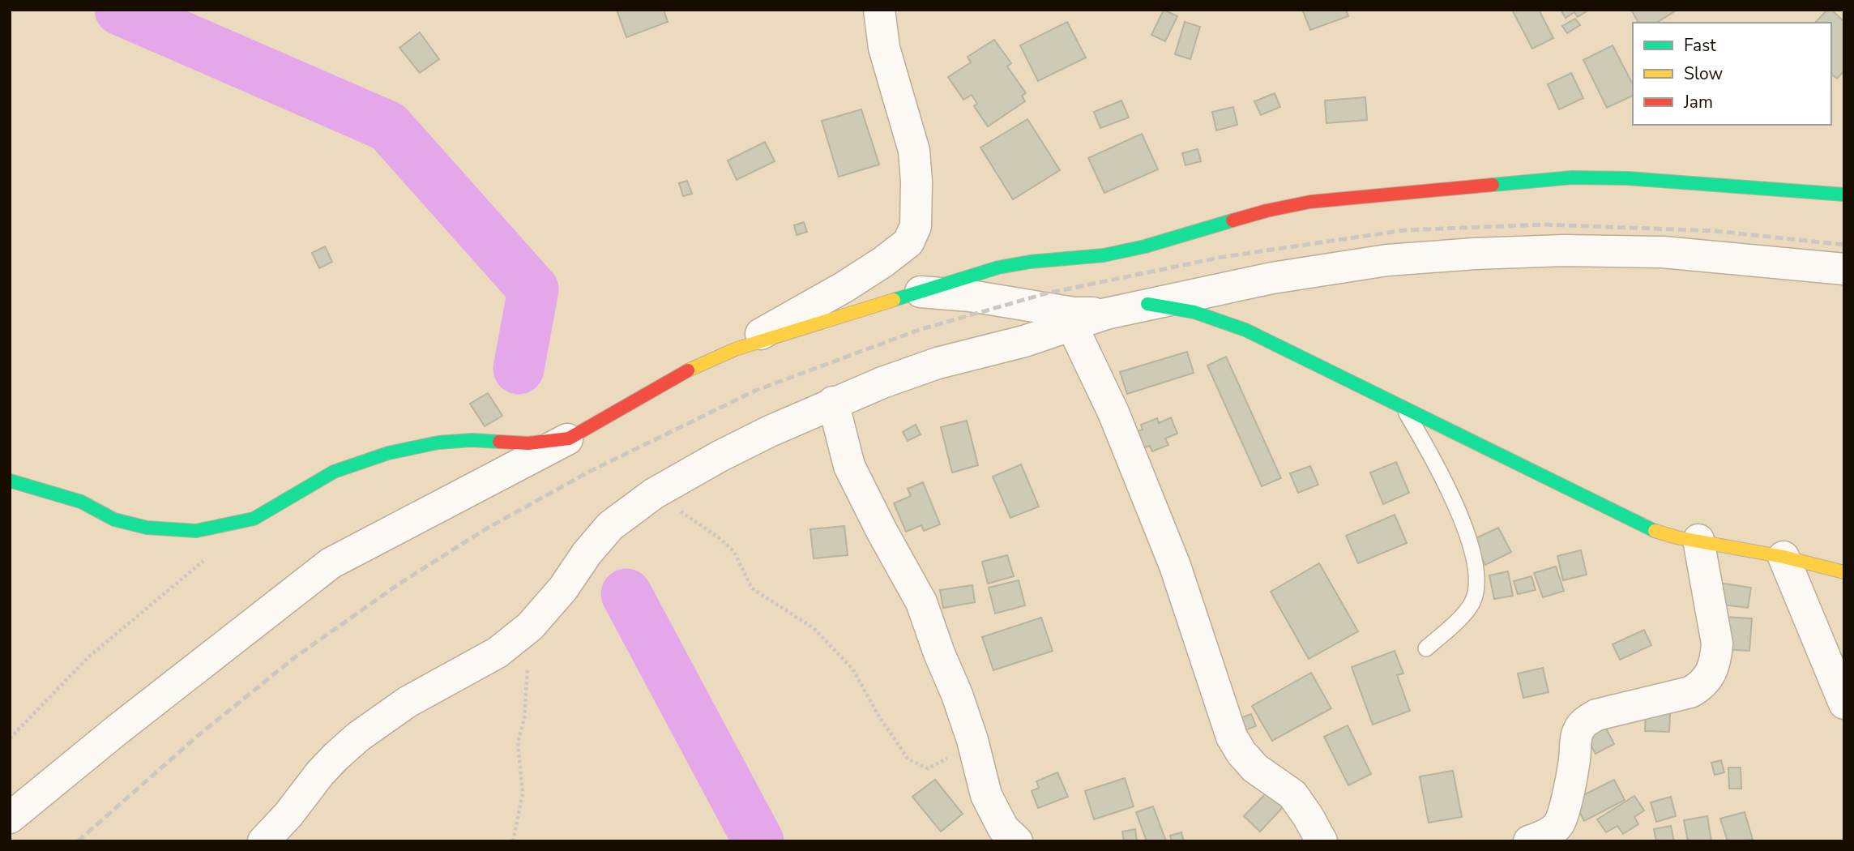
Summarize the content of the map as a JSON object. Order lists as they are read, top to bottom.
{
  "legend": ["Fast", "Slow", "Jam"]
}
